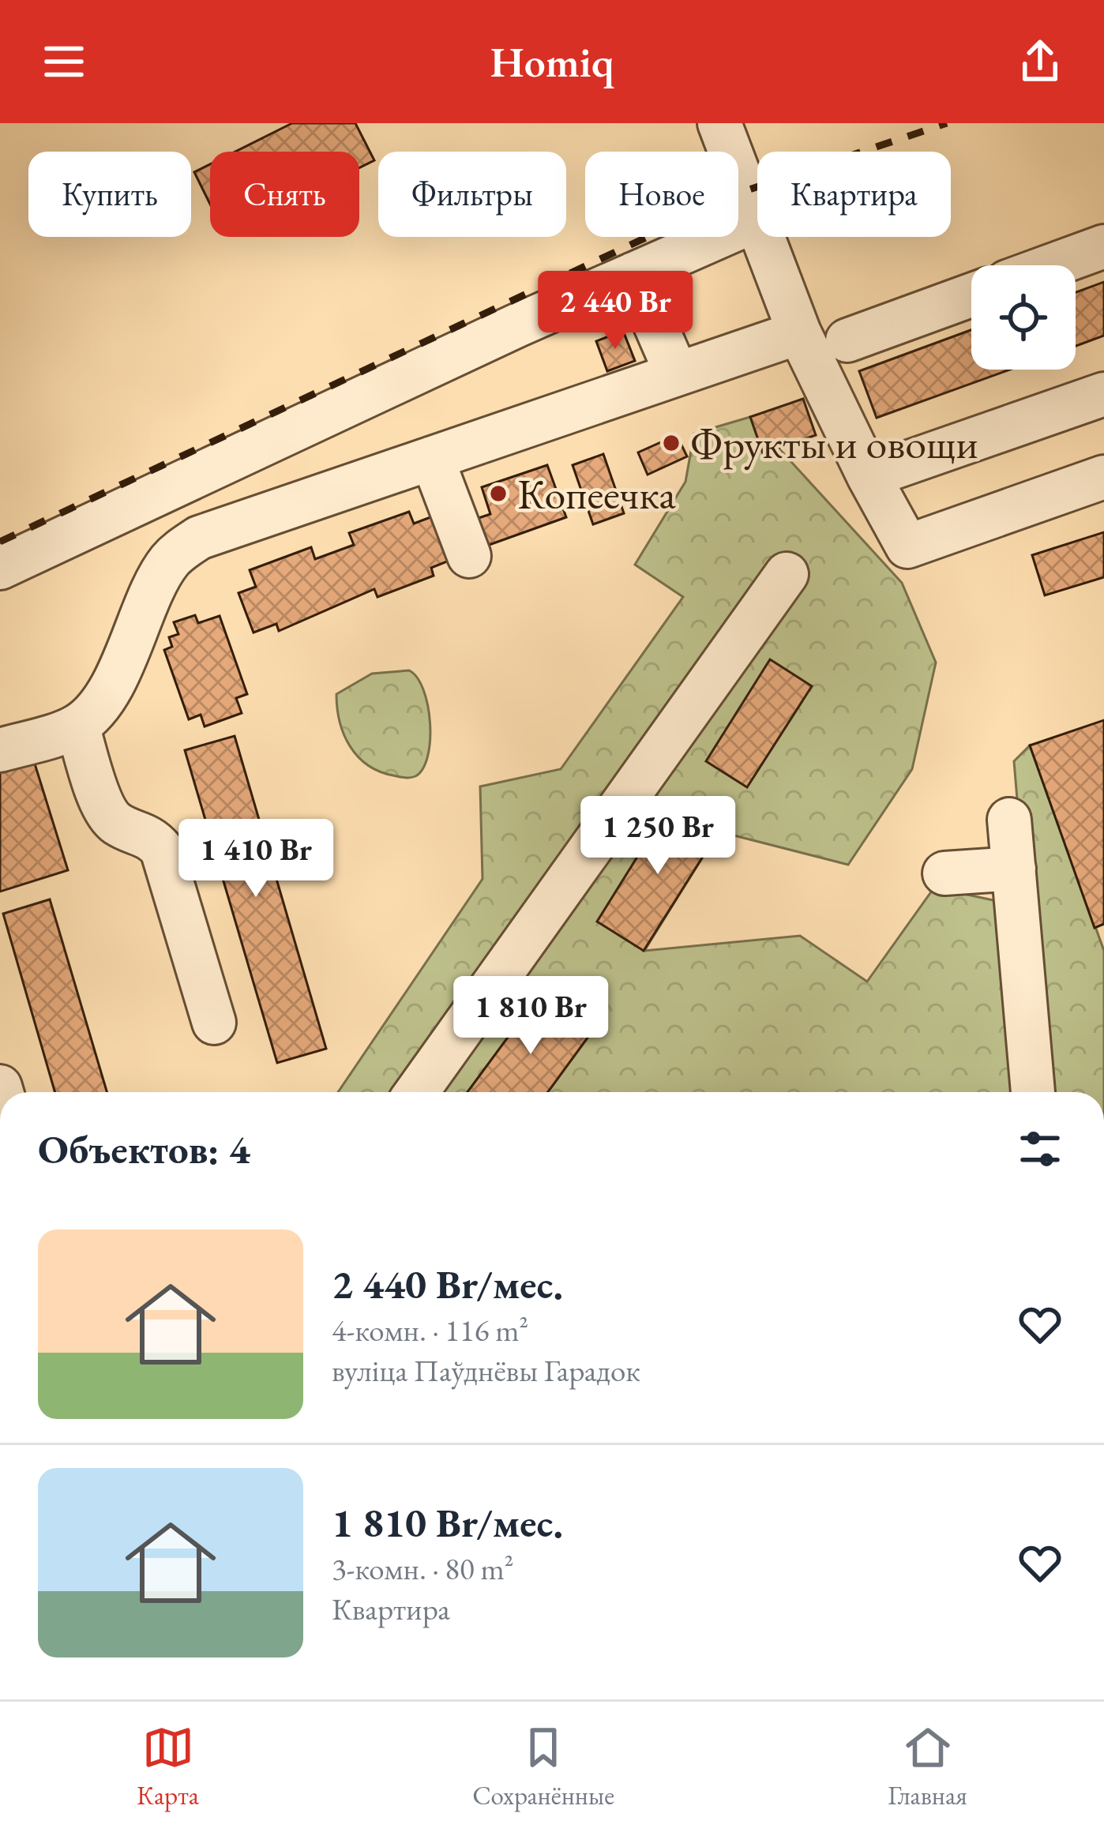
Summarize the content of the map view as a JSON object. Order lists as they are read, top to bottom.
{
  "places": ["Фрукты и овощи", "Копеечка"],
  "page": {
    "header": "Homiq",
    "chip": [
      "Купить",
      "Снять",
      "Фильтры",
      "Новое",
      "Квартира"
    ],
    "price": [
      "2 440 Br",
      "1 250 Br",
      "1 410 Br",
      "1 810 Br"
    ],
    "heading": "Объектов: 4",
    "list": [
      {
        "name": "2 440 Br/мес.",
        "note": "4-комн. · 116 m² · вуліца Паўднёвы Гарадок"
      },
      {
        "name": "1 810 Br/мес.",
        "note": "3-комн. · 80 m² · Квартира"
      }
    ],
    "tabs": ["Карта", "Сохранённые", "Главная"]
  }
}
